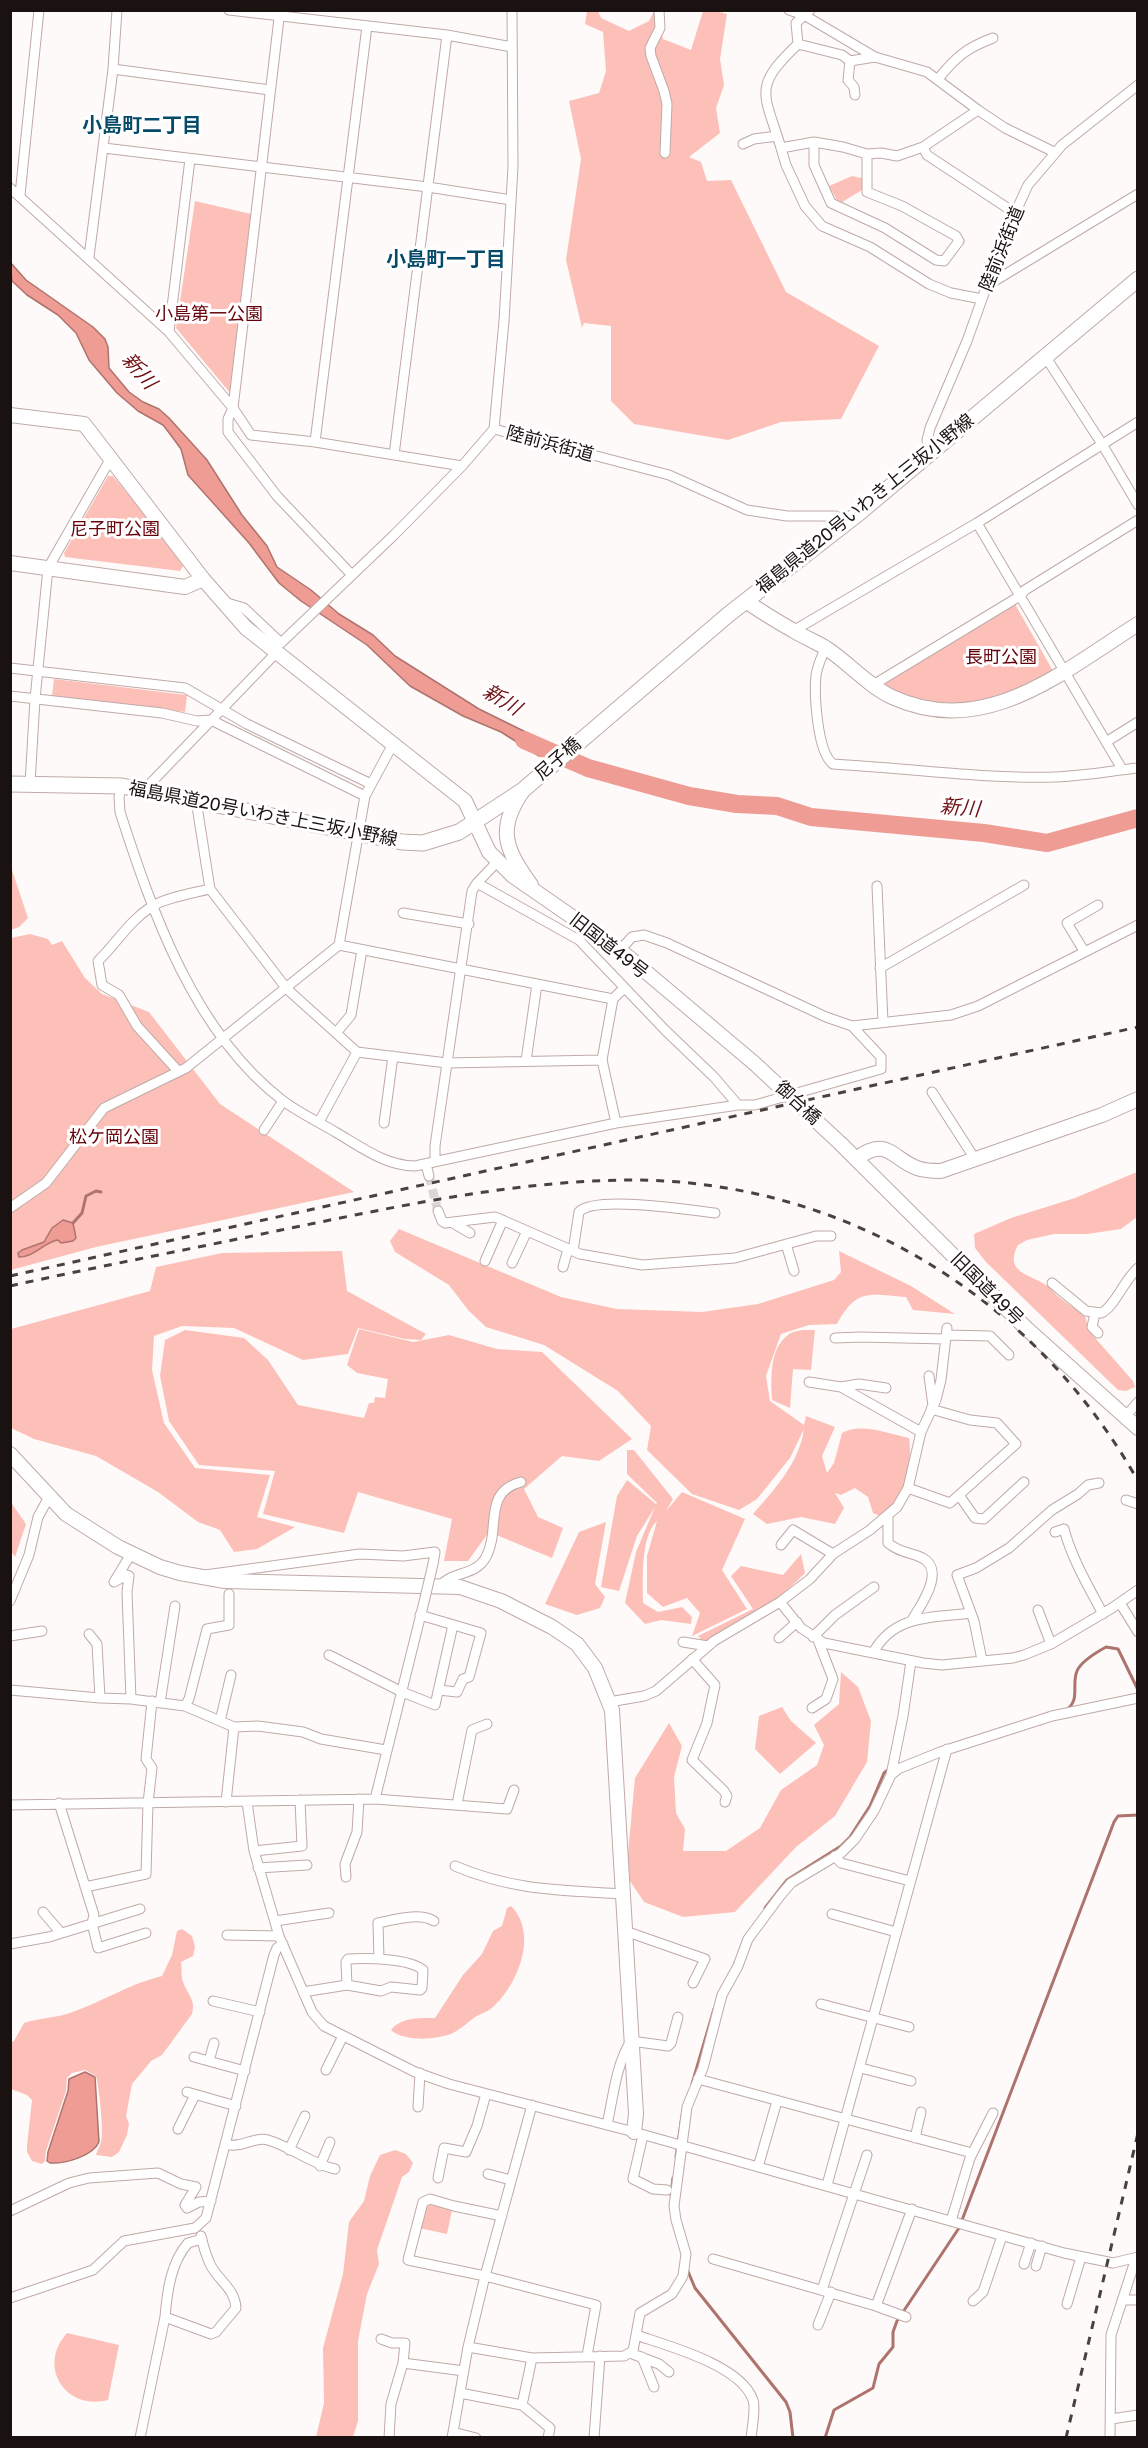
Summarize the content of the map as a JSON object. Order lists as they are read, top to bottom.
{
  "streets": {
    "main road": ["福島県道20号いわき上三坂小野線", "尼子橋"],
    "street": ["陸前浜街道", "旧国道49号", "御台橋"]
  },
  "crossings": [
    ["陸前浜街道", "福島県道20号いわき上三坂小野線"],
    ["福島県道20号いわき上三坂小野線", "尼子橋"],
    ["福島県道20号いわき上三坂小野線", "旧国道49号"],
    ["尼子橋", "旧国道49号"],
    ["旧国道49号", "御台橋"]
  ],
  "districts": ["小島町二丁目", "小島町一丁目"],
  "water": ["新川"],
  "parks": [
    "小島第一公園",
    "尼子町公園",
    "長町公園",
    "松ケ岡公園"
  ]
}
